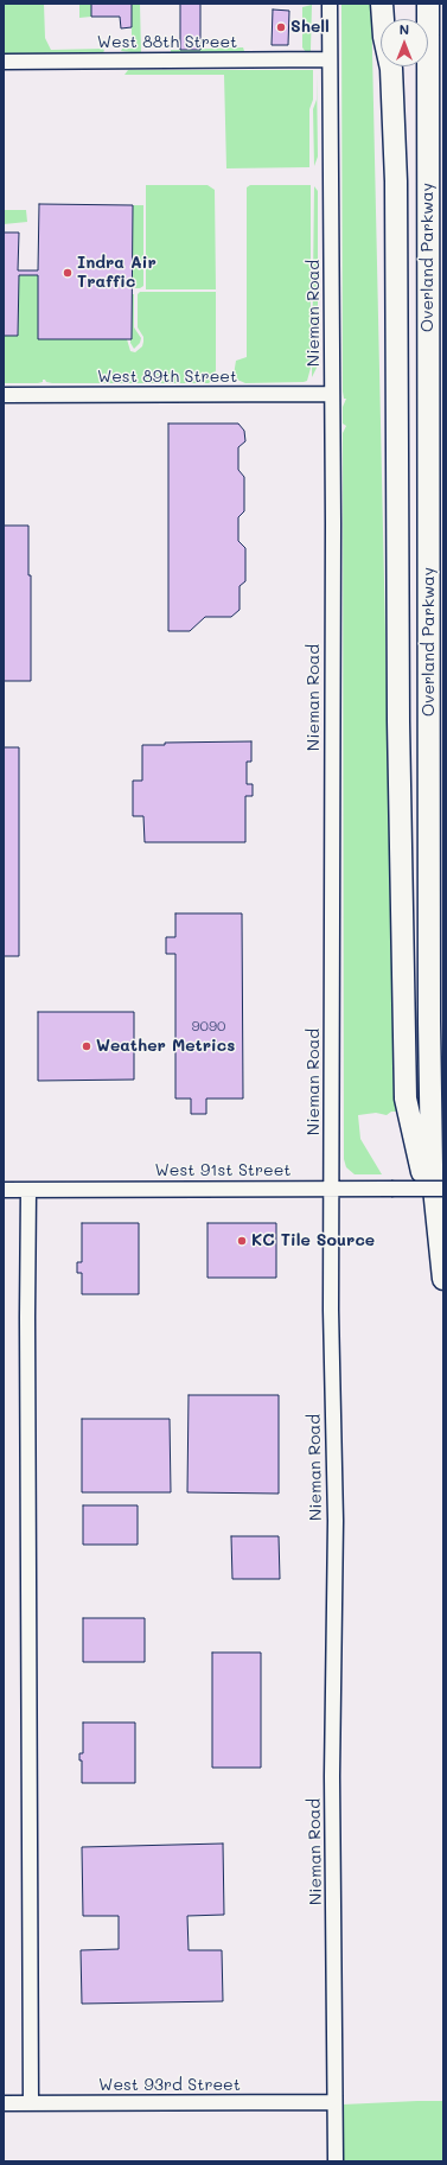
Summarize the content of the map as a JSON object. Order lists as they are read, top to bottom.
{
  "streets": {
    "highway": ["Overland Parkway"],
    "street": [
      "West 88th Street",
      "Nieman Road",
      "West 89th Street",
      "West 91st Street",
      "West 93rd Street"
    ]
  },
  "crossings": [
    ["West 88th Street", "Nieman Road"],
    ["Nieman Road", "West 89th Street"],
    ["Nieman Road", "West 91st Street"],
    ["Nieman Road", "West 93rd Street"]
  ],
  "places": [
    "Shell",
    "Indra Air Traffic",
    "Weather Metrics",
    "KC Tile Source"
  ],
  "house_numbers": ["9090"],
  "north": "top"
}
